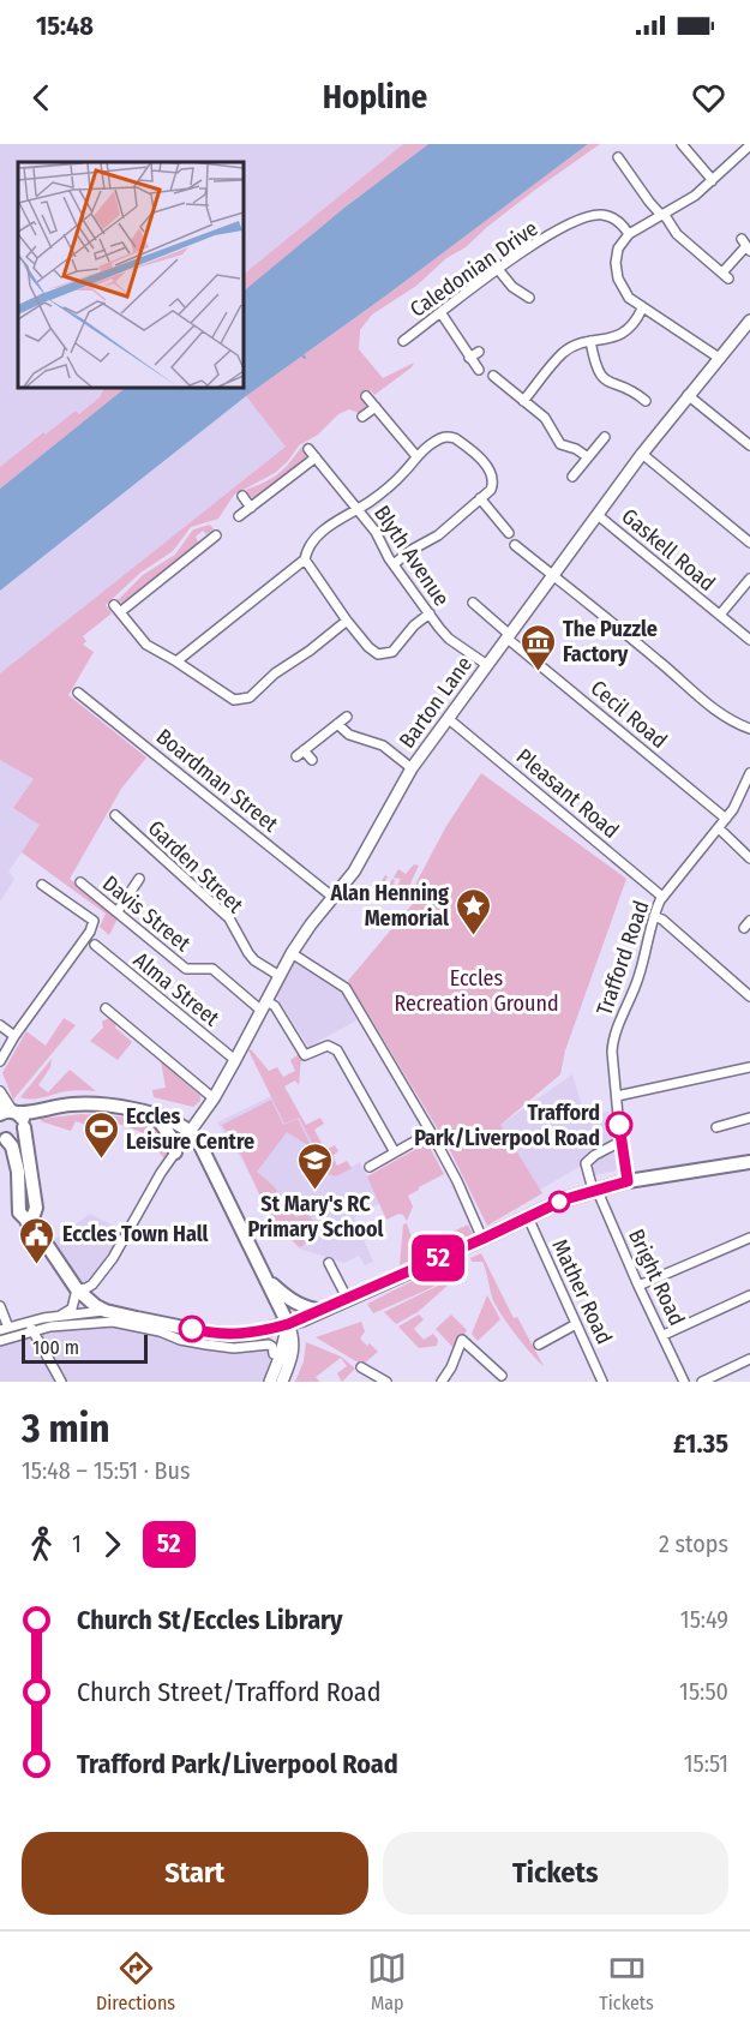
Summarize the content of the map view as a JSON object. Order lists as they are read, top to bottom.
{
  "streets": {
    "main road": ["Barton Lane"],
    "street": [
      "Caledonian Drive",
      "Gaskell Road",
      "Blyth Avenue",
      "Cecil Road",
      "Boardman Street",
      "Pleasant Road",
      "Garden Street",
      "Davis Street",
      "Trafford Road",
      "Alma Street",
      "Bright Road",
      "Mather Road"
    ]
  },
  "crossings": [
    ["Gaskell Road", "Barton Lane"],
    ["Blyth Avenue", "Barton Lane"],
    ["Barton Lane", "Cecil Road"],
    ["Barton Lane", "Boardman Street"],
    ["Barton Lane", "Pleasant Road"],
    ["Barton Lane", "Garden Street"],
    ["Barton Lane", "Davis Street"],
    ["Barton Lane", "Alma Street"],
    ["Cecil Road", "Trafford Road"],
    ["Pleasant Road", "Trafford Road"]
  ],
  "parks": ["Eccles Recreation Ground"],
  "places": {
    "museum": ["The Puzzle Factory"],
    "place": ["Alan Henning Memorial"],
    "other": ["Trafford Park/Liverpool Road"],
    "sports": ["Eccles Leisure Centre"],
    "school or university": ["St Mary's RC Primary School"],
    "public building": ["Eccles Town Hall"]
  },
  "lines": ["bus line 52"],
  "scale_bar": "100 m",
  "page": {
    "status": "15:48",
    "header": "Hopline",
    "on_map": "52",
    "scale": "100 m",
    "heading": ["3 min", "15:48 – 15:51 · Bus", "£1.35"],
    "legs": ["1", "52", "2 stops"],
    "list": [
      {
        "name": "Church St/Eccles Library",
        "value": "15:49"
      },
      {
        "name": "Church Street/Trafford Road",
        "value": "15:50"
      },
      {
        "name": "Trafford Park/Liverpool Road",
        "value": "15:51"
      }
    ],
    "buttons": ["Start", "Tickets"],
    "tabs": ["Directions", "Map", "Tickets"]
  }
}
